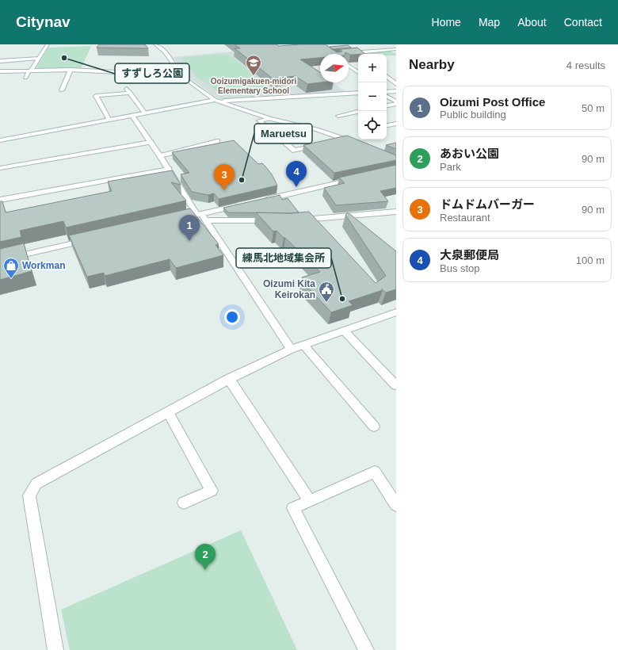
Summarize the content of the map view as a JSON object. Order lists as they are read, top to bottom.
{
  "places": {
    "other": ["すずしろ公園", "Maruetsu", "練馬北地域集会所"],
    "school or university": ["Ooizumigakuen-midori Elementary School"],
    "shop": ["Workman"],
    "public building": ["Oizumi Kita Keirokan"]
  },
  "north": "right",
  "page": {
    "header": "Citynav",
    "nav": [
      "Home",
      "Map",
      "About",
      "Contact"
    ],
    "heading": ["Nearby", "4 results"],
    "map_buttons": ["+", "−"],
    "list": [
      {
        "mark": "1",
        "name": "Oizumi Post Office",
        "note": "Public building",
        "value": "50 m"
      },
      {
        "mark": "2",
        "name": "あおい公園",
        "note": "Park",
        "value": "90 m"
      },
      {
        "mark": "3",
        "name": "ドムドムバーガー",
        "note": "Restaurant",
        "value": "90 m"
      },
      {
        "mark": "4",
        "name": "大泉郵便局",
        "note": "Bus stop",
        "value": "100 m"
      }
    ],
    "pins": [
      "4",
      "3",
      "1",
      "2"
    ]
  }
}
